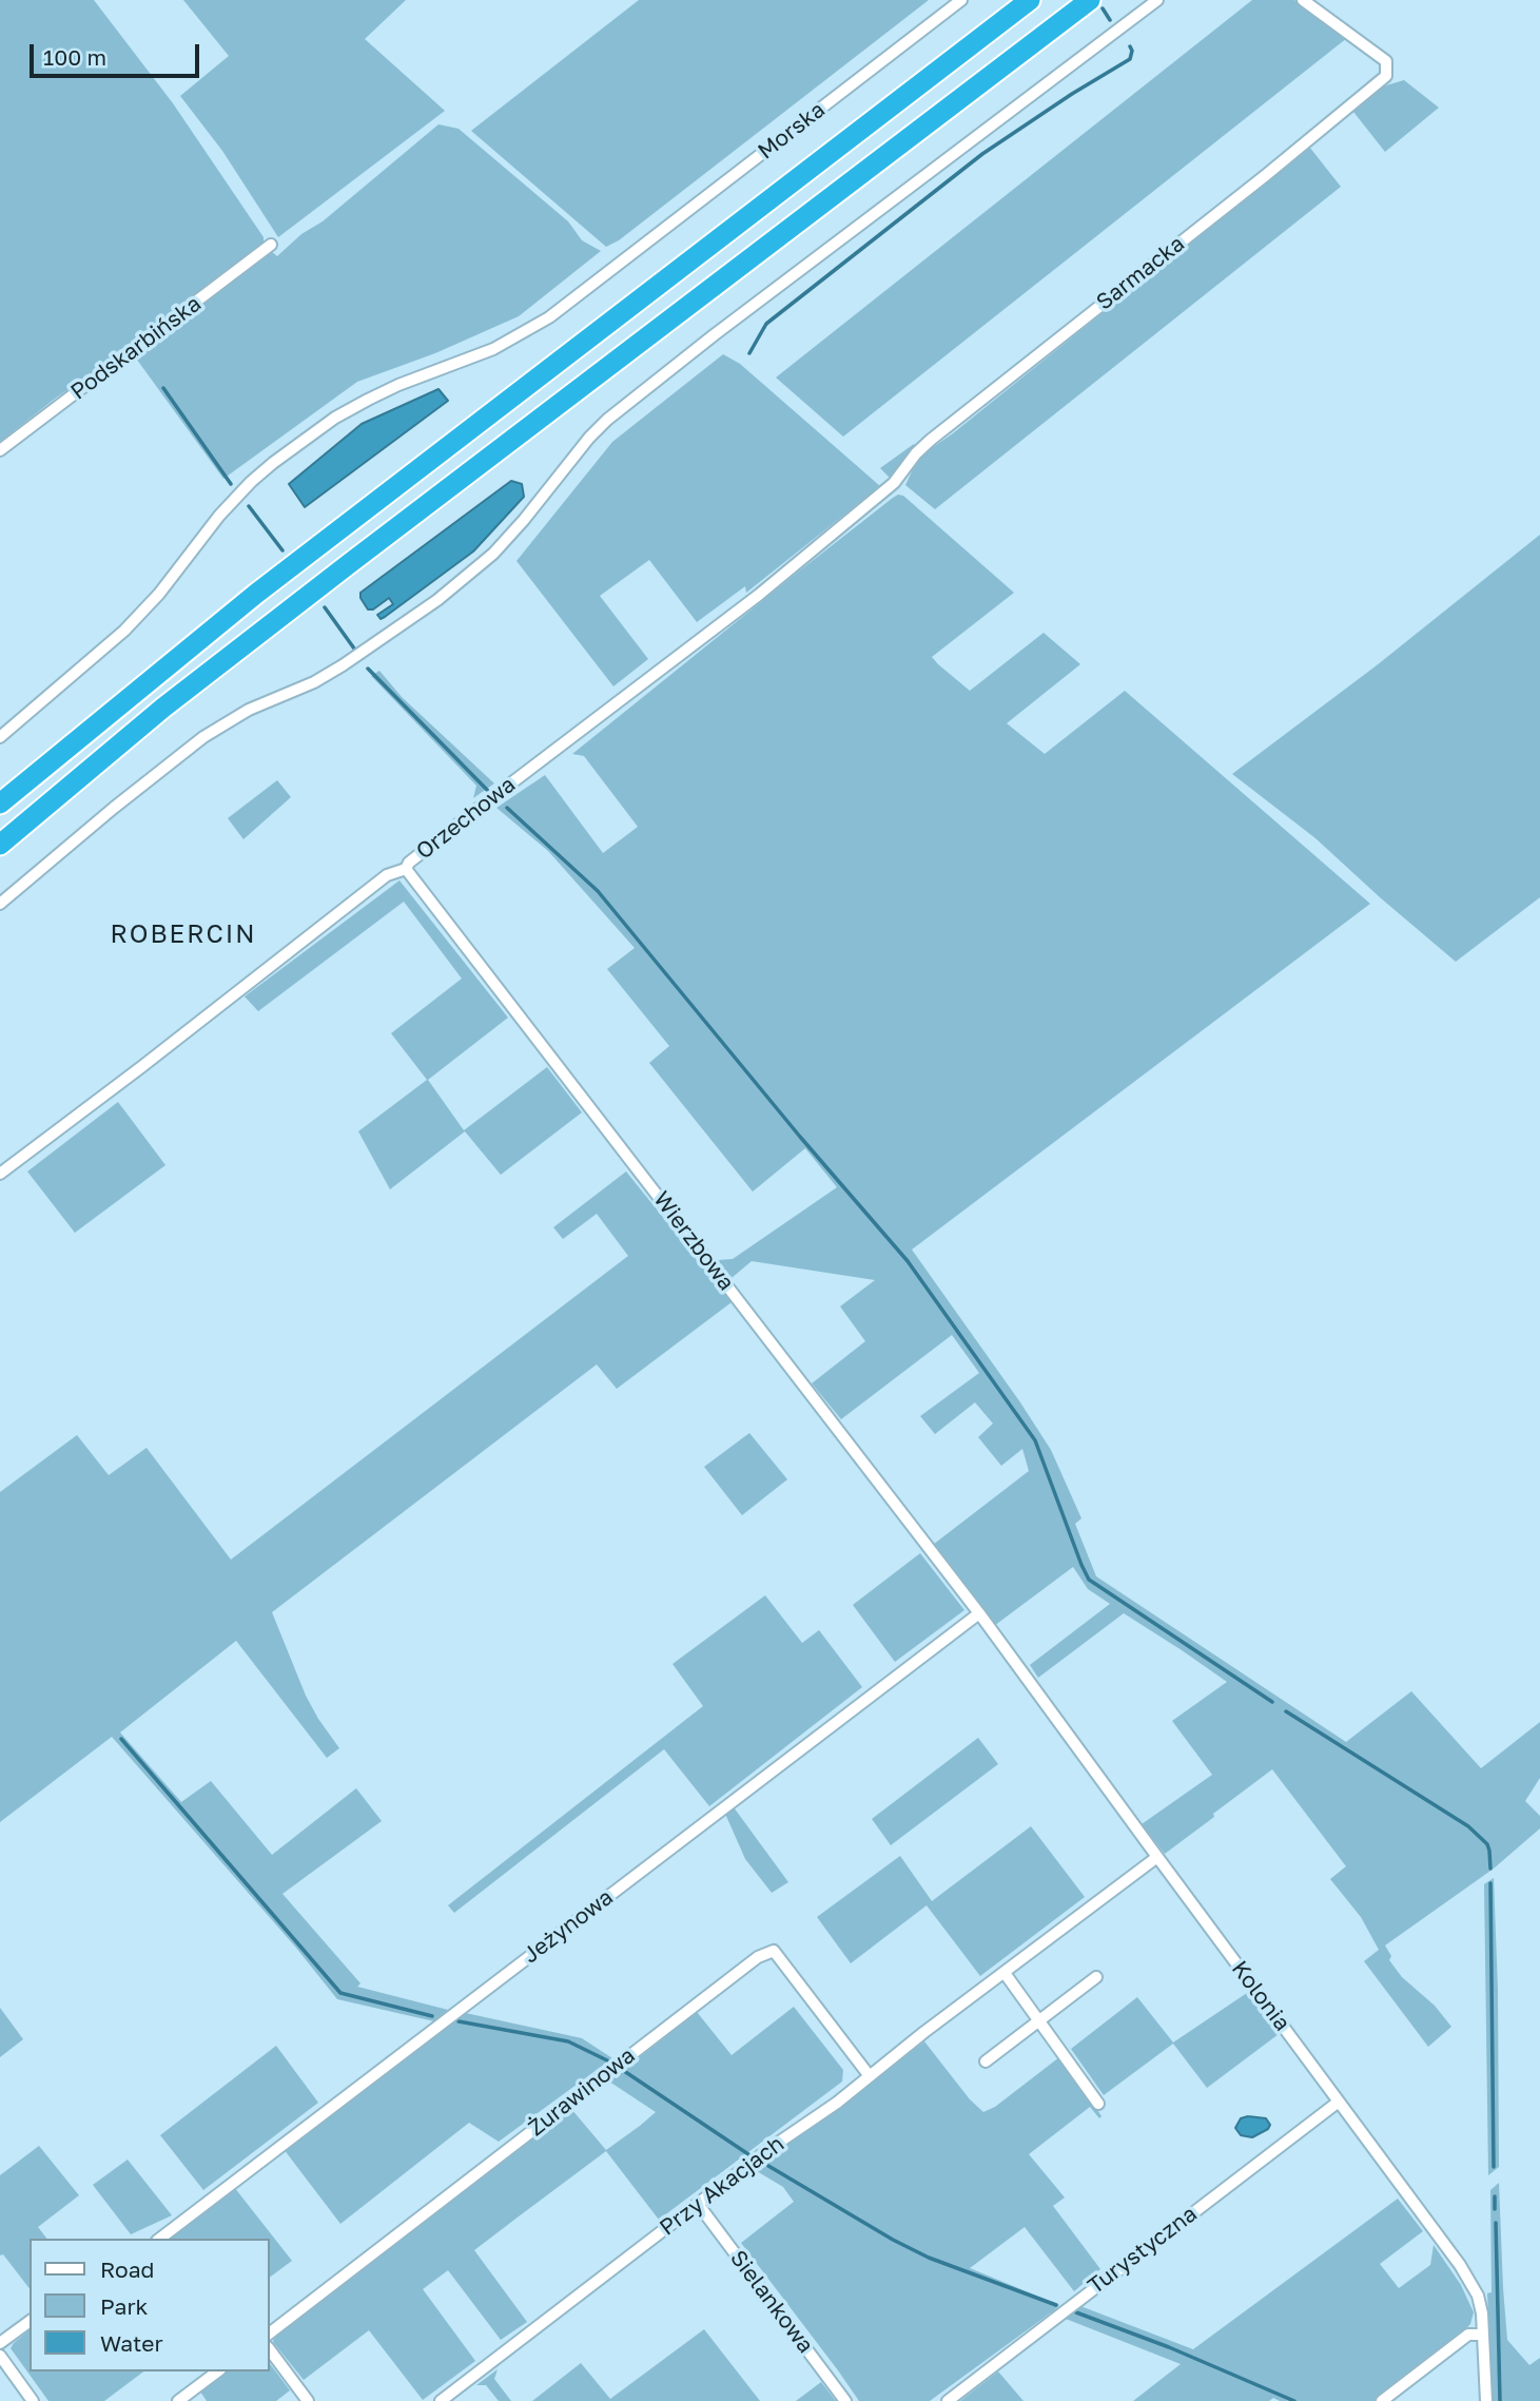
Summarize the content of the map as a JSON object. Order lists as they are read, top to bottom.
{
  "streets": {
    "street": [
      "Morska",
      "Sarmacka",
      "Podskarbińska",
      "Orzechowa",
      "Wierzbowa",
      "Jeżynowa",
      "Kolonia",
      "Żurawinowa",
      "Przy Akacjach",
      "Turystyczna",
      "Sielankowa"
    ]
  },
  "crossings": [
    ["Sarmacka", "Orzechowa"],
    ["Orzechowa", "Wierzbowa"],
    ["Wierzbowa", "Jeżynowa"],
    ["Wierzbowa", "Kolonia"],
    ["Jeżynowa", "Kolonia"],
    ["Kolonia", "Przy Akacjach"],
    ["Kolonia", "Turystyczna"],
    ["Żurawinowa", "Przy Akacjach"],
    ["Przy Akacjach", "Sielankowa"]
  ],
  "districts": ["ROBERCIN"],
  "legend": ["Road", "Park", "Water"],
  "scale_bar": "100 m"
}
